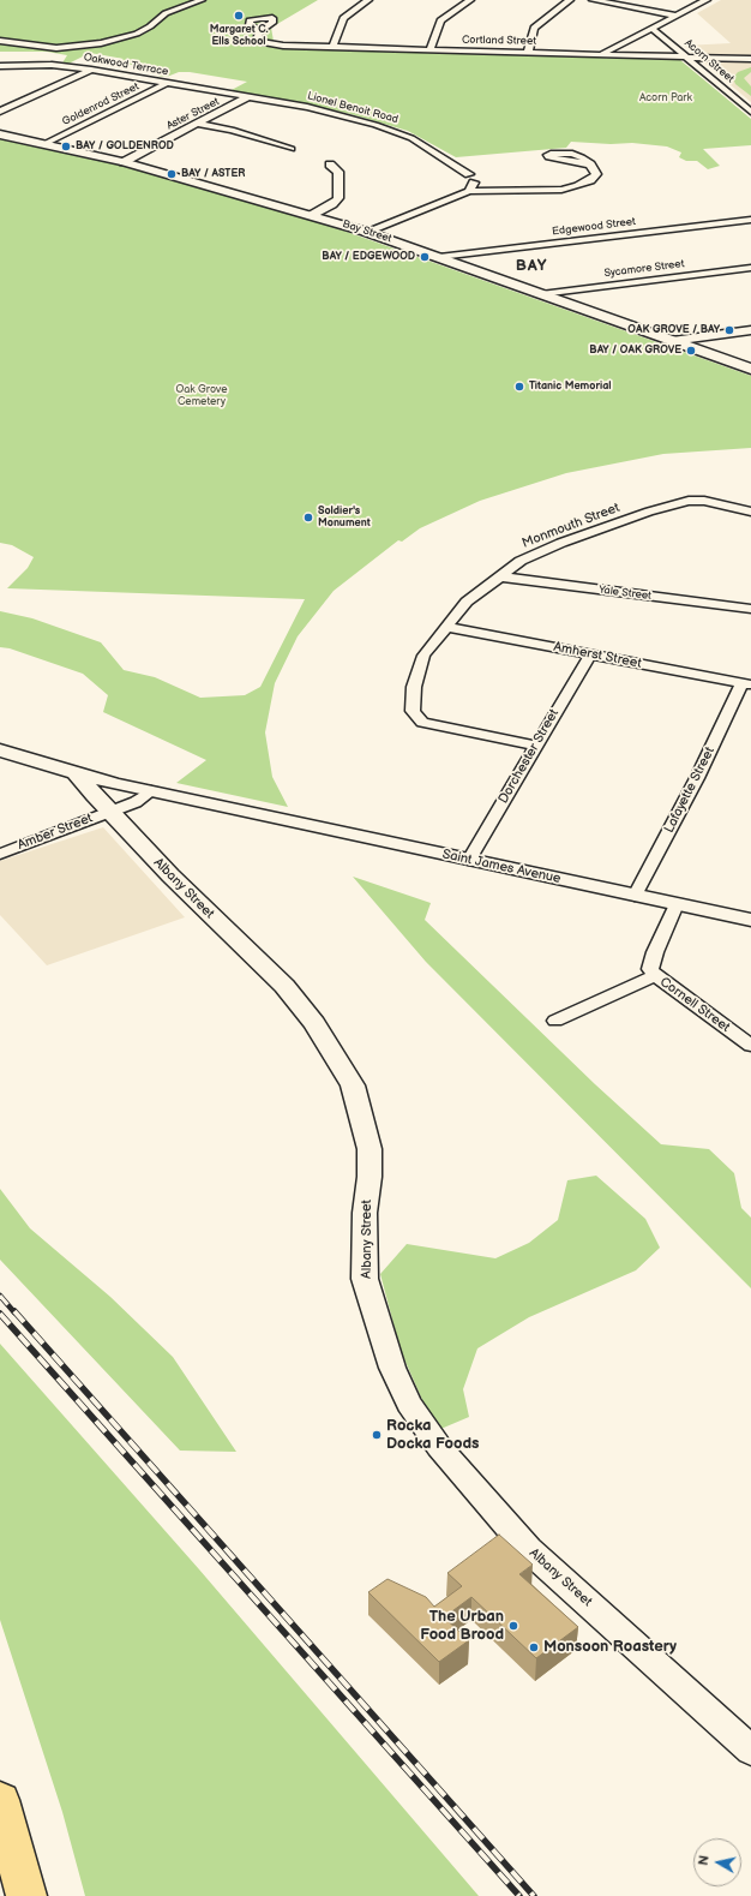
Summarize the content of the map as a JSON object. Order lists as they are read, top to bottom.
{
  "streets": {
    "main road": ["Bay Street", "Saint James Avenue", "Albany Street"],
    "street": [
      "Cortland Street",
      "Acorn Street",
      "Oakwood Terrace",
      "Goldenrod Street",
      "Lionel Benoit Road",
      "Aster Street",
      "Edgewood Street",
      "Sycamore Street",
      "Monmouth Street",
      "Yale Street",
      "Amherst Street",
      "Dorchester Street",
      "Lafayette Street",
      "Amber Street",
      "Cornell Street"
    ]
  },
  "crossings": [
    ["Cortland Street", "Acorn Street"],
    ["Oakwood Terrace", "Goldenrod Street"],
    ["Oakwood Terrace", "Lionel Benoit Road"],
    ["Oakwood Terrace", "Aster Street"],
    ["Goldenrod Street", "Bay Street"],
    ["Lionel Benoit Road", "Aster Street"],
    ["Aster Street", "Bay Street"],
    ["Edgewood Street", "Bay Street"],
    ["Bay Street", "Sycamore Street"],
    ["Monmouth Street", "Yale Street"],
    ["Monmouth Street", "Amherst Street"],
    ["Monmouth Street", "Dorchester Street"],
    ["Amherst Street", "Dorchester Street"],
    ["Amherst Street", "Lafayette Street"],
    ["Dorchester Street", "Saint James Avenue"],
    ["Lafayette Street", "Saint James Avenue"],
    ["Amber Street", "Saint James Avenue"],
    ["Amber Street", "Albany Street"],
    ["Saint James Avenue", "Albany Street"],
    ["Saint James Avenue", "Cornell Street"]
  ],
  "districts": ["BAY"],
  "parks": ["Acorn Park", "Oak Grove Cemetery"],
  "places": [
    "Margaret C. Ells School",
    "BAY / GOLDENROD",
    "BAY / ASTER",
    "BAY / EDGEWOOD",
    "OAK GROVE / BAY",
    "BAY / OAK GROVE",
    "Titanic Memorial",
    "Soldier's Monument",
    "Rocka Docka Foods",
    "The Urban Food Brood",
    "Monsoon Roastery"
  ],
  "north": "left"
}
